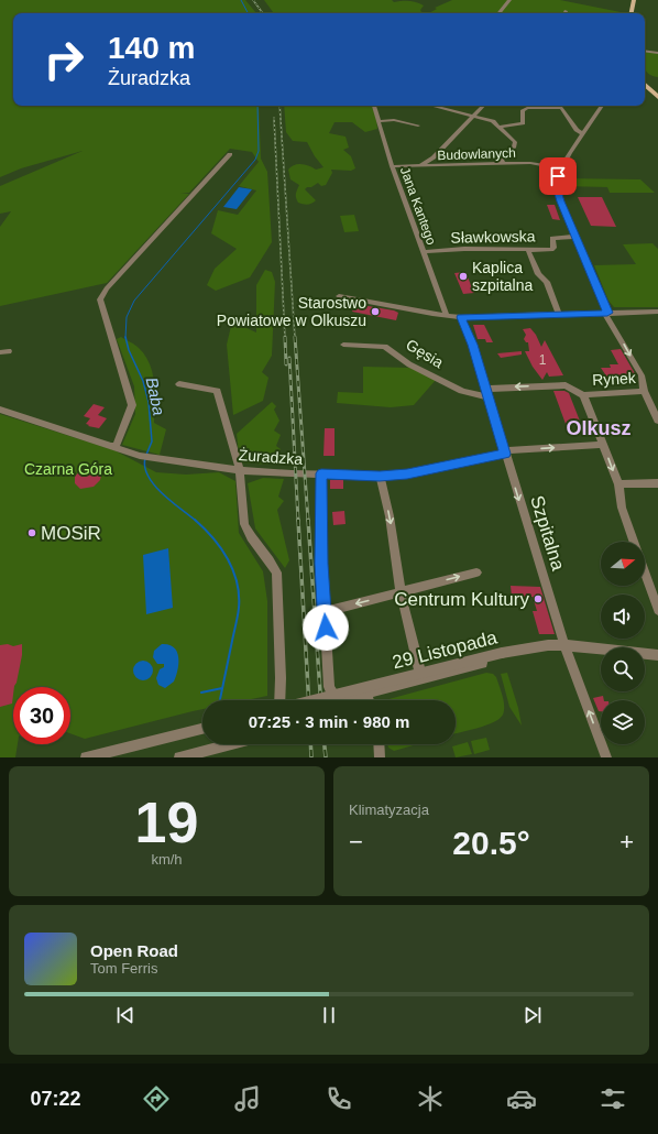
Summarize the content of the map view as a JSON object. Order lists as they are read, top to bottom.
{
  "streets": {
    "street": [
      "Budowlanych",
      "Jana Kantego",
      "Sławkowska",
      "Gęsia",
      "Rynek",
      "Żuradzka",
      "Szpitalna",
      "29 Listopada"
    ]
  },
  "crossings": [
    ["Budowlanych", "Jana Kantego"],
    ["Jana Kantego", "Sławkowska"],
    ["Gęsia", "Szpitalna"],
    ["Rynek", "Żuradzka"],
    ["Żuradzka", "Szpitalna"],
    ["Żuradzka", "29 Listopada"],
    ["Szpitalna", "29 Listopada"]
  ],
  "districts": ["Olkusz"],
  "water": ["Baba"],
  "parks": ["Czarna Góra"],
  "places": [
    "Kaplica szpitalna",
    "Starostwo Powiatowe w Olkuszu",
    "MOSiR",
    "Centrum Kultury"
  ],
  "house_numbers": ["1"],
  "north": "right",
  "page": {
    "turn": ["140 m", "Żuradzka"],
    "limit": "30",
    "trip": "07:25 · 3 min · 980 m",
    "tile": [
      ["19", "km/h"],
      "Klimatyzacja"
    ],
    "heat": ["−", "20.5°", "+"],
    "song": ["Open Road", "Tom Ferris"],
    "tabs": "07:22"
  }
}
